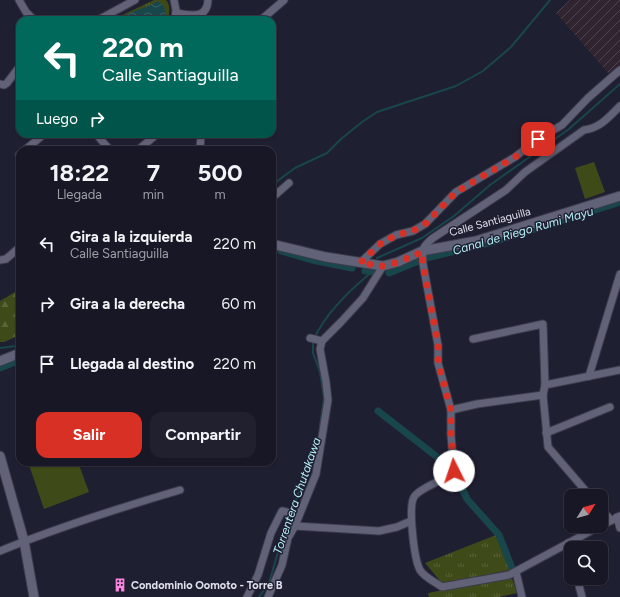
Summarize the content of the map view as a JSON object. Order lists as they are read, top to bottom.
{
  "streets": {
    "street": ["Calle Santiaguilla"]
  },
  "water": ["Canal de Riego Rumi Mayu", "Torrentera Chutakawa"],
  "places": {
    "building": ["Condominio Oomoto - Torre B"]
  },
  "north": "top right",
  "page": {
    "turn": ["220 m", "Calle Santiaguilla"],
    "then": "Luego",
    "eta": [
      "18:22",
      "Llegada",
      "7",
      "min",
      "500",
      "m"
    ],
    "list": [
      {
        "name": "Gira a la izquierda",
        "note": "Calle Santiaguilla",
        "value": "220 m"
      },
      {
        "name": "Gira a la derecha",
        "value": "60 m"
      },
      {
        "name": "Llegada al destino",
        "value": "220 m"
      }
    ],
    "buttons": ["Salir", "Compartir"]
  }
}
